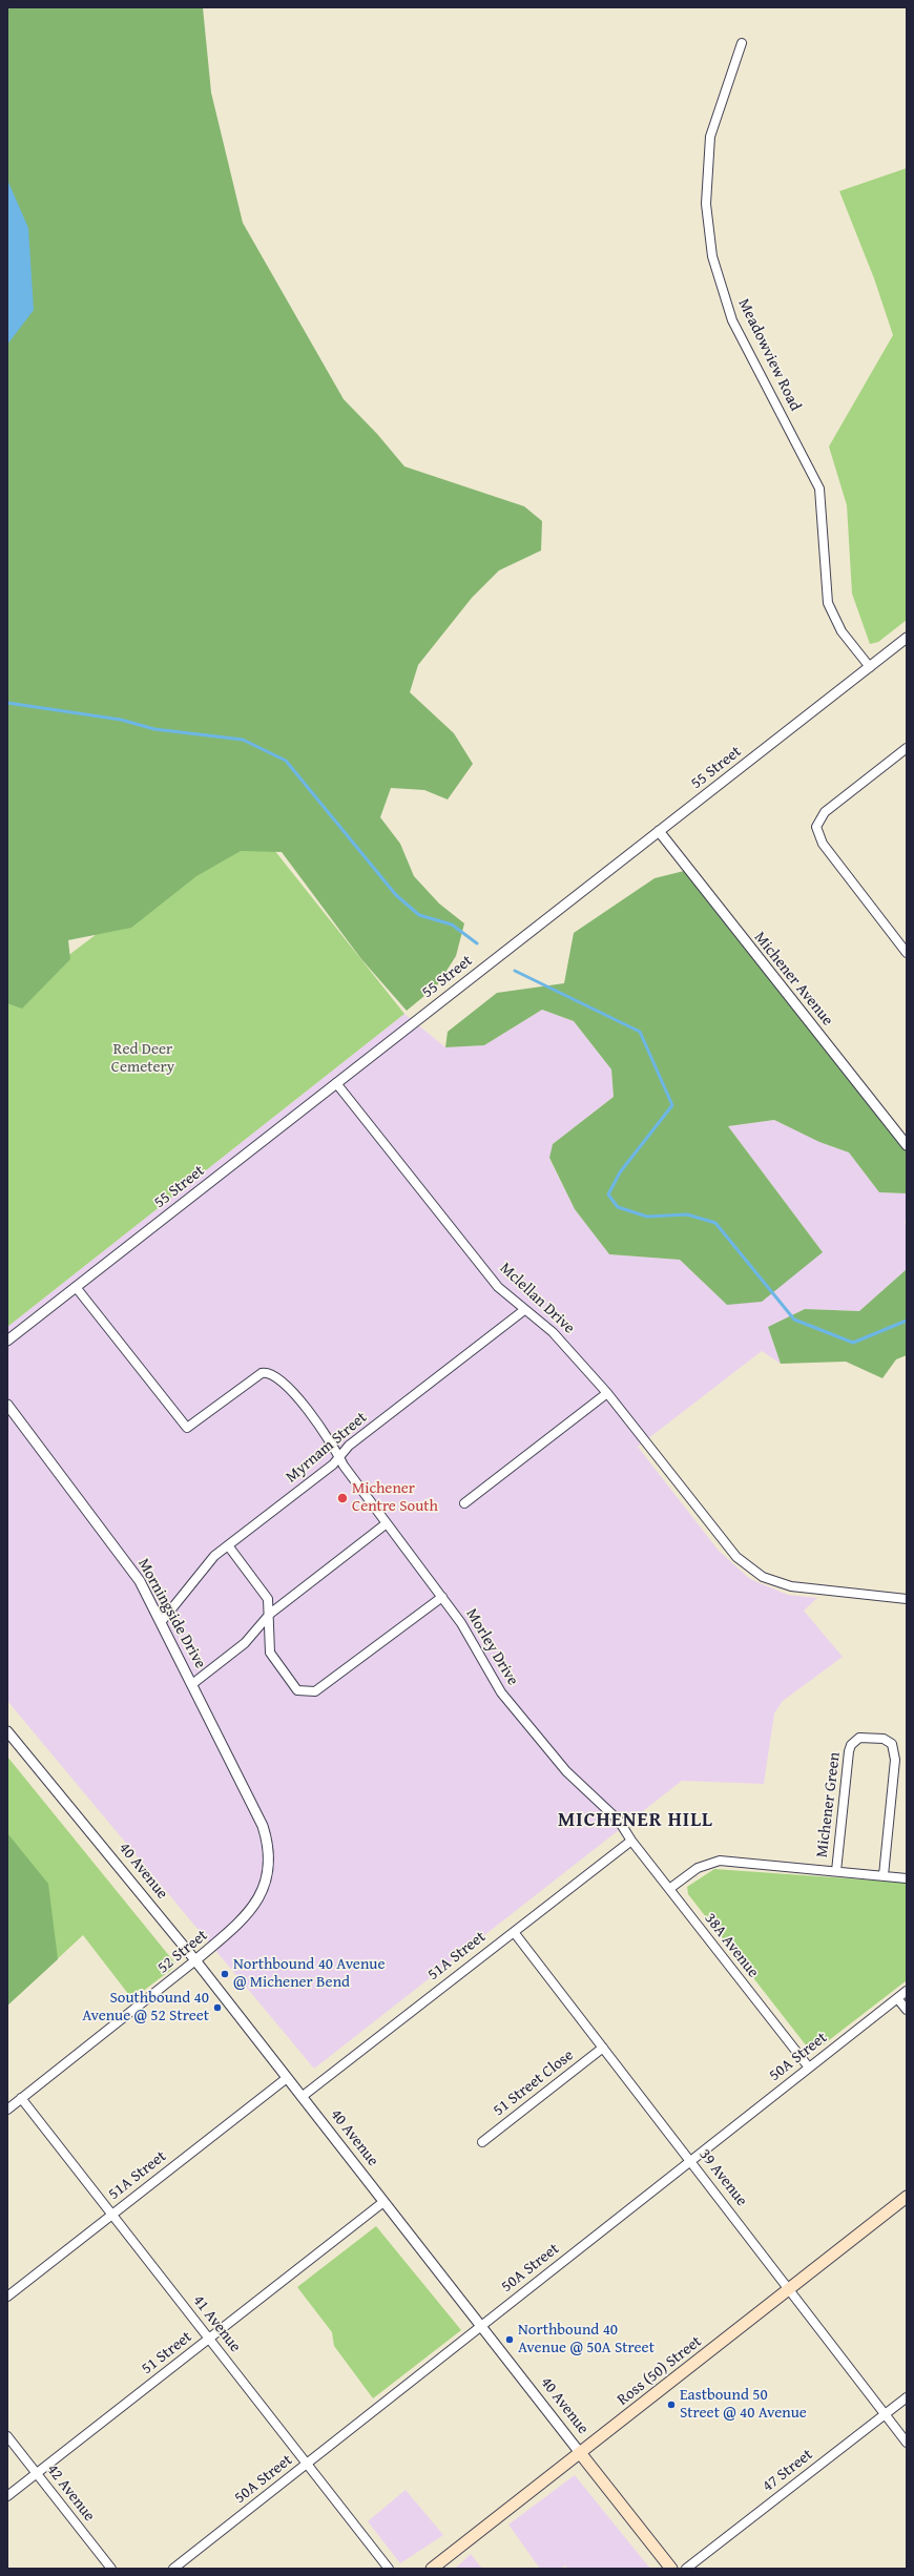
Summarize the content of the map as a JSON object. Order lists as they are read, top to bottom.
{
  "streets": {
    "main road": ["40 Avenue", "Ross (50) Street"],
    "street": [
      "Meadowview Road",
      "55 Street",
      "Michener Avenue",
      "Mclellan Drive",
      "Myrnam Street",
      "Morningside Drive",
      "Morley Drive",
      "Michener Green",
      "38A Avenue",
      "52 Street",
      "51A Street",
      "50A Street",
      "51 Street Close",
      "39 Avenue",
      "41 Avenue",
      "51 Street",
      "47 Street",
      "42 Avenue"
    ]
  },
  "crossings": [
    ["Meadowview Road", "55 Street"],
    ["55 Street", "Michener Avenue"],
    ["55 Street", "Mclellan Drive"],
    ["55 Street", "Morley Drive"],
    ["Mclellan Drive", "Myrnam Street"],
    ["Myrnam Street", "Morningside Drive"],
    ["Myrnam Street", "Morley Drive"],
    ["Morningside Drive", "52 Street"],
    ["Morley Drive", "38A Avenue"],
    ["Morley Drive", "51A Street"],
    ["40 Avenue", "52 Street"],
    ["40 Avenue", "51A Street"],
    ["40 Avenue", "50A Street"],
    ["40 Avenue", "51 Street"],
    ["40 Avenue", "Ross (50) Street"],
    ["38A Avenue", "51A Street"],
    ["38A Avenue", "50A Street"],
    ["52 Street", "41 Avenue"],
    ["51A Street", "39 Avenue"],
    ["51A Street", "41 Avenue"],
    ["50A Street", "39 Avenue"],
    ["50A Street", "41 Avenue"],
    ["51 Street Close", "39 Avenue"],
    ["39 Avenue", "Ross (50) Street"],
    ["39 Avenue", "47 Street"],
    ["41 Avenue", "51 Street"],
    ["51 Street", "42 Avenue"]
  ],
  "districts": ["MICHENER HILL"],
  "parks": ["Red Deer Cemetery"],
  "places": [
    "Michener Centre South",
    "Northbound 40 Avenue @ Michener Bend",
    "Southbound 40 Avenue @ 52 Street",
    "Northbound 40 Avenue @ 50A Street",
    "Eastbound 50 Street @ 40 Avenue"
  ]
}
